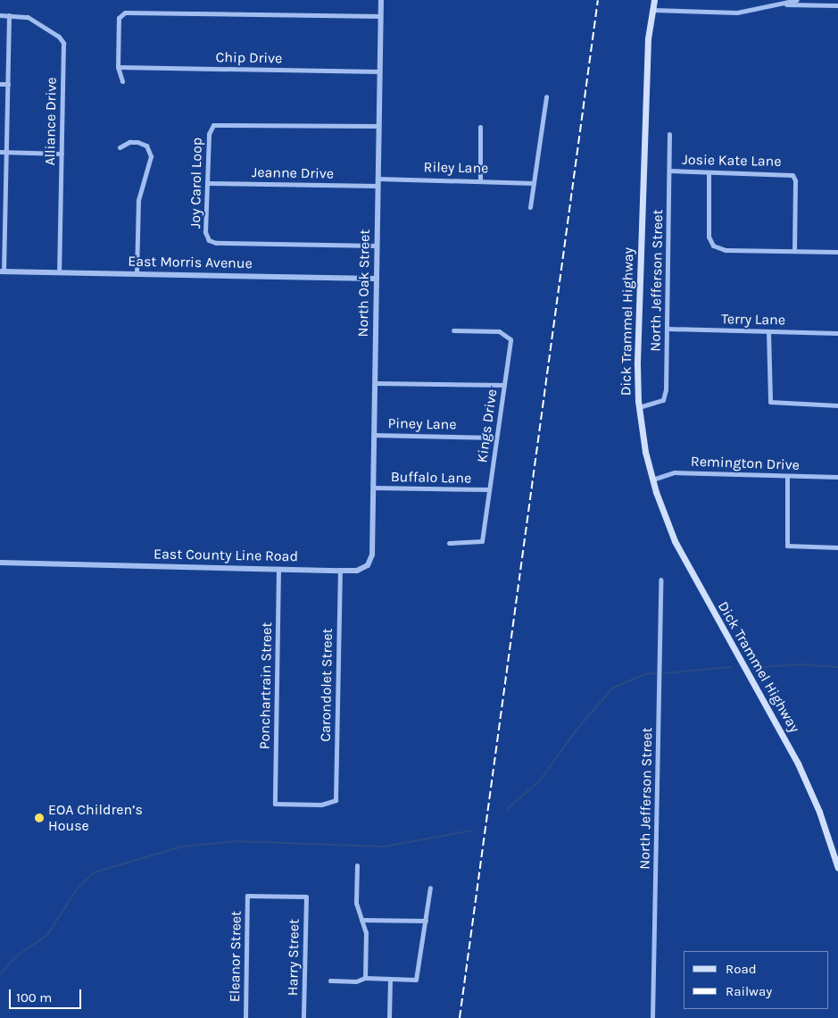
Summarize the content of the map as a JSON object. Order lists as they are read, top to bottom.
{
  "streets": {
    "main road": ["Dick Trammel Highway"],
    "street": [
      "Chip Drive",
      "Alliance Drive",
      "Josie Kate Lane",
      "Riley Lane",
      "Jeanne Drive",
      "Joy Carol Loop",
      "East Morris Avenue",
      "North Jefferson Street",
      "North Oak Street",
      "Terry Lane",
      "Piney Lane",
      "Kings Drive",
      "Remington Drive",
      "Buffalo Lane",
      "East County Line Road",
      "Carondolet Street",
      "Ponchartrain Street",
      "Eleanor Street",
      "Harry Street"
    ]
  },
  "crossings": [
    ["Chip Drive", "North Oak Street"],
    ["Alliance Drive", "East Morris Avenue"],
    ["Josie Kate Lane", "North Jefferson Street"],
    ["Riley Lane", "North Oak Street"],
    ["Jeanne Drive", "Joy Carol Loop"],
    ["Jeanne Drive", "North Oak Street"],
    ["Joy Carol Loop", "North Oak Street"],
    ["East Morris Avenue", "North Oak Street"],
    ["North Jefferson Street", "Terry Lane"],
    ["North Jefferson Street", "Dick Trammel Highway"],
    ["North Oak Street", "Piney Lane"],
    ["North Oak Street", "Buffalo Lane"],
    ["North Oak Street", "East County Line Road"],
    ["Dick Trammel Highway", "Remington Drive"],
    ["Piney Lane", "Kings Drive"],
    ["Kings Drive", "Buffalo Lane"],
    ["East County Line Road", "Carondolet Street"],
    ["East County Line Road", "Ponchartrain Street"],
    ["Carondolet Street", "Ponchartrain Street"],
    ["Eleanor Street", "Harry Street"]
  ],
  "places": ["EOA Children’s House"],
  "legend": ["Road", "Railway"],
  "scale_bar": "100 m"
}
